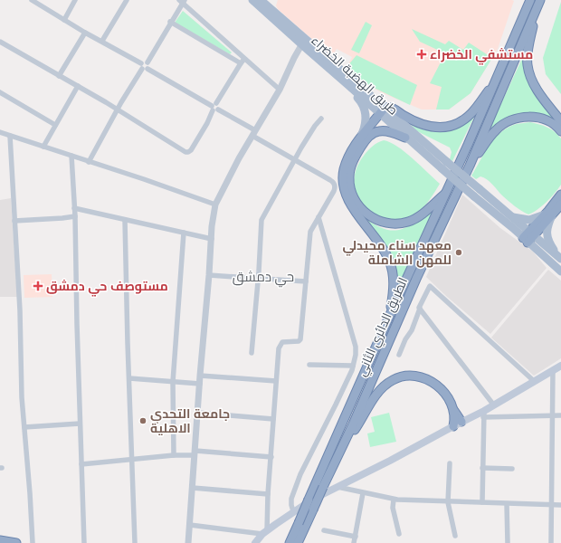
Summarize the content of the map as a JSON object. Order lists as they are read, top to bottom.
{
  "streets": {
    "highway": ["الطريق الدائري الثاني"],
    "main road": ["طريق الهضبة الخضراء"]
  },
  "districts": ["حي دمشق"],
  "places": {
    "health": ["مستشفي الخضراء", "مستوصف حي دمشق"],
    "other": ["معهد سناء محيدلي للمهن الشاملة", "جامعة التحدي الاهلية"]
  }
}
